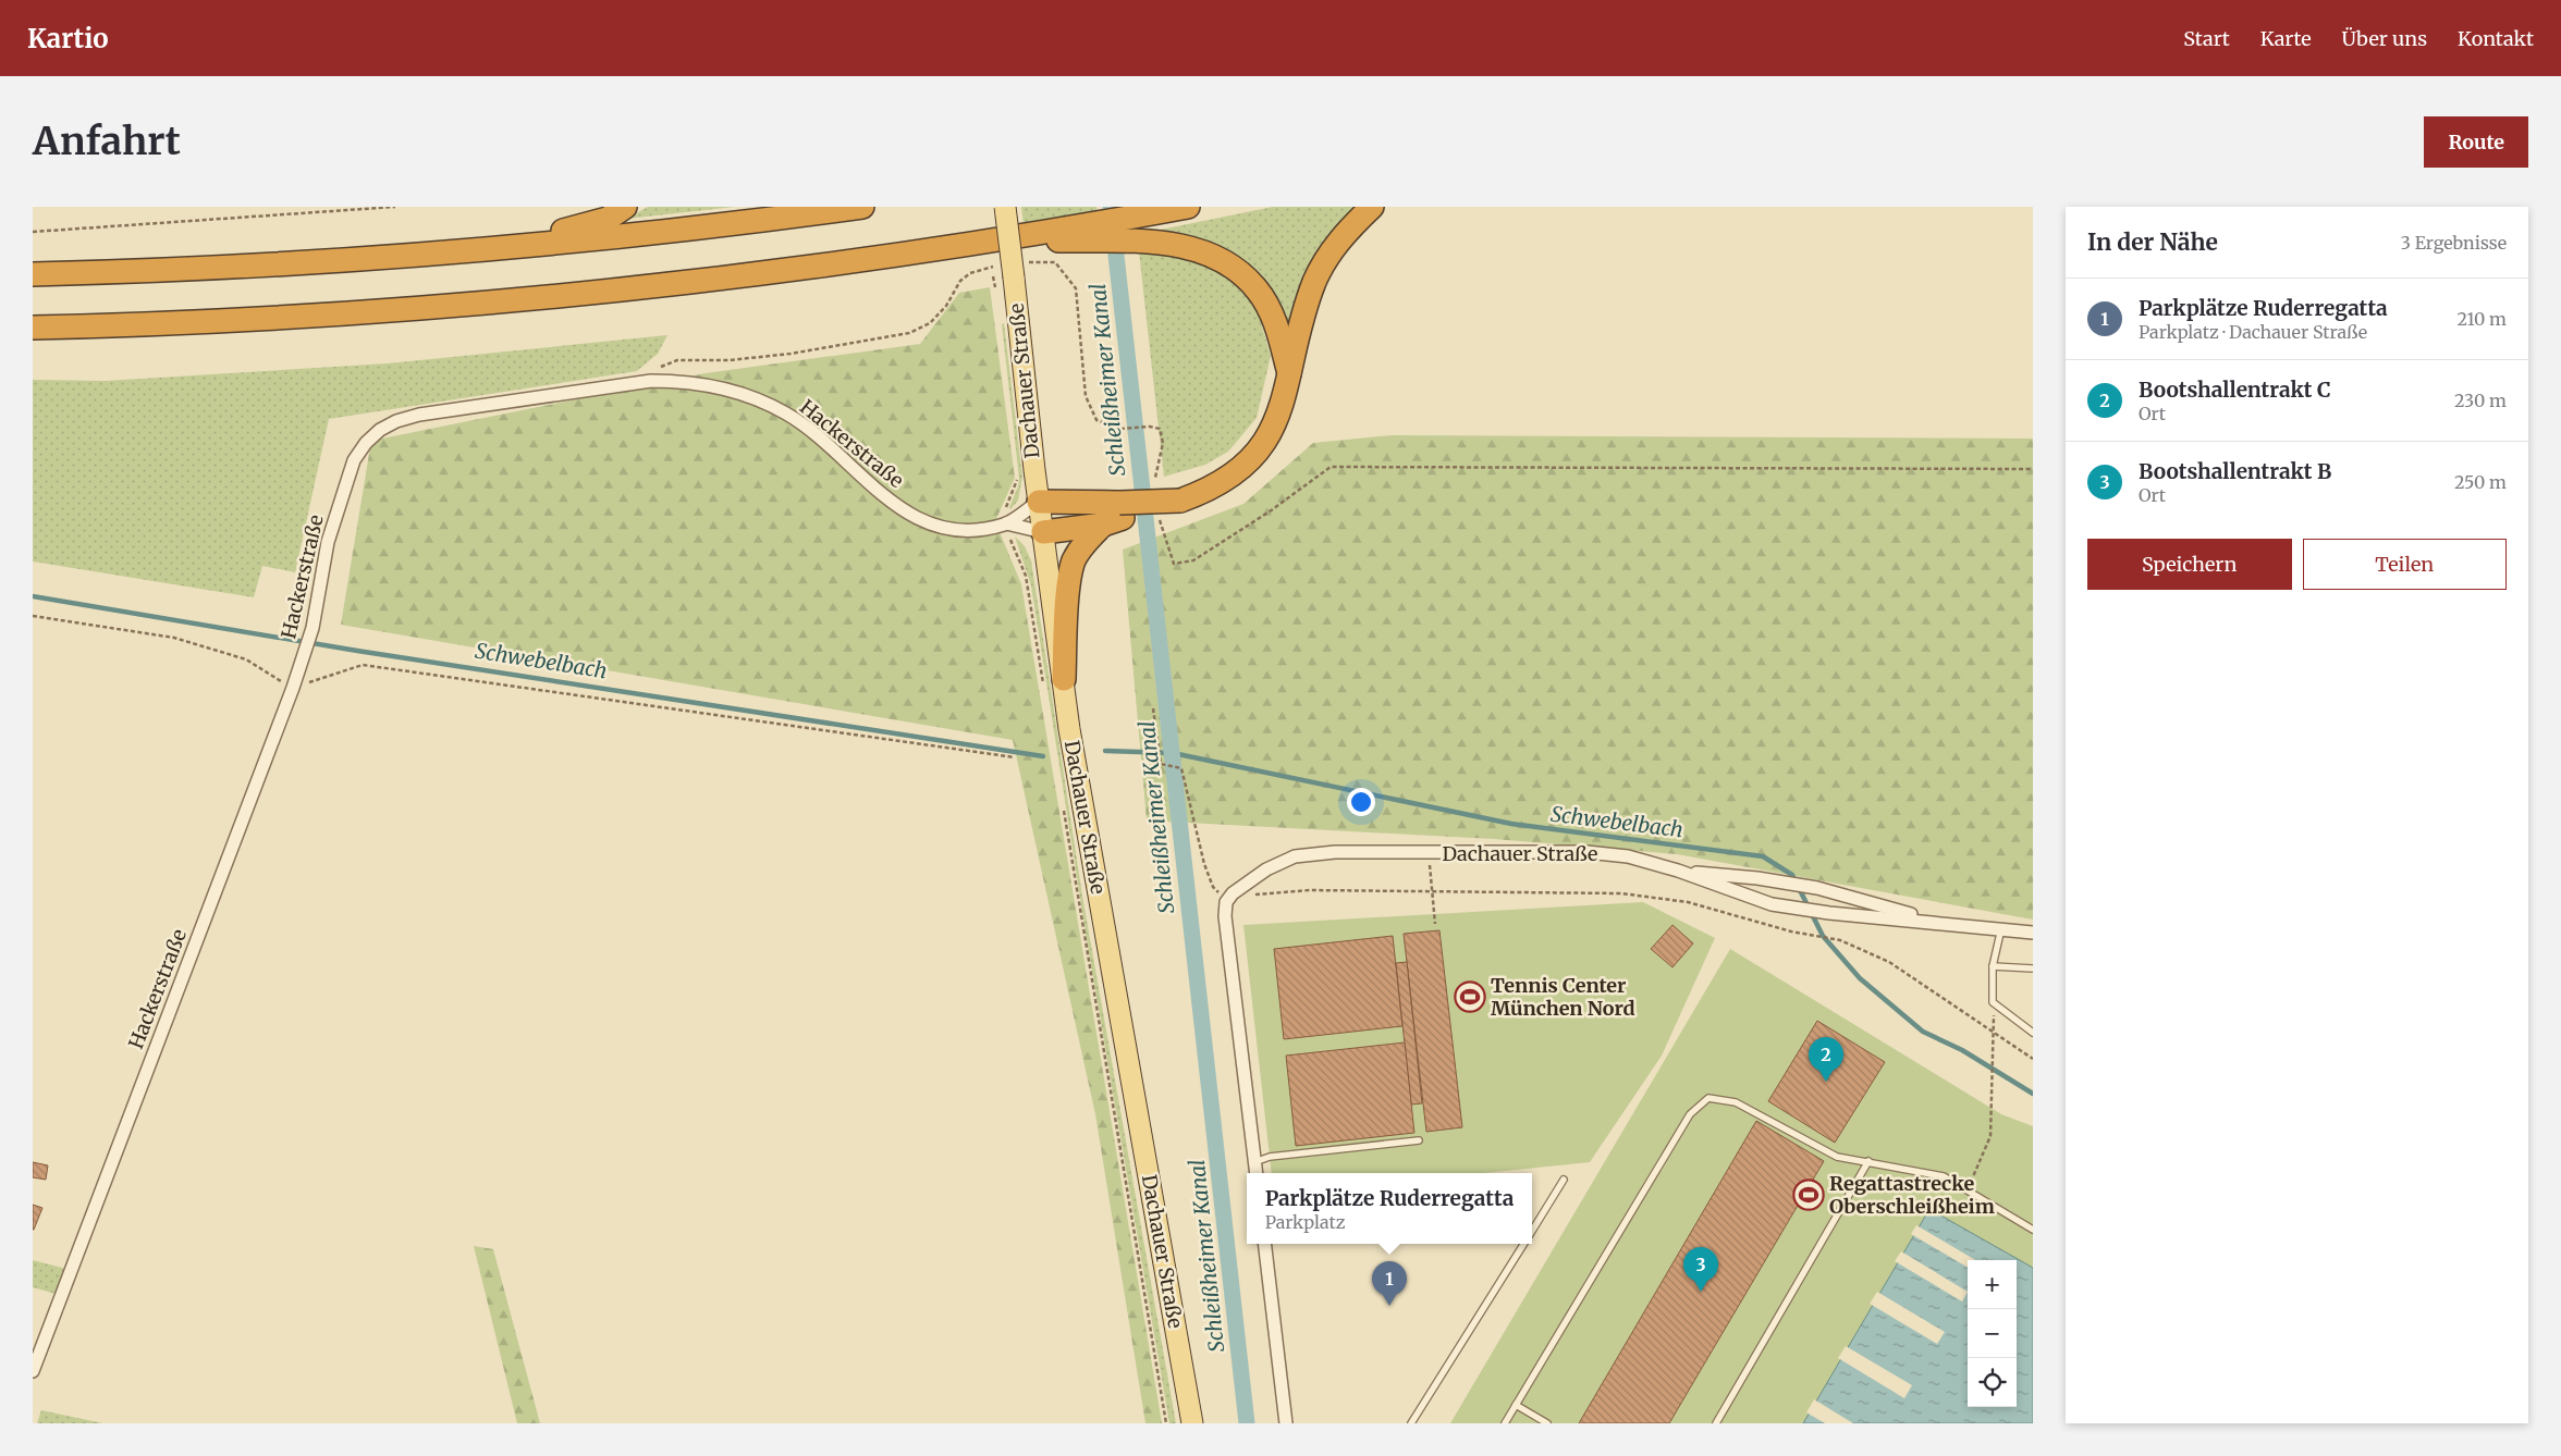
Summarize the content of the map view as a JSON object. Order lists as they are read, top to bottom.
{
  "streets": {
    "main road": ["Dachauer Straße"],
    "street": ["Hackerstraße"]
  },
  "crossings": [
    ["Dachauer Straße", "Hackerstraße"]
  ],
  "water": ["Schleißheimer Kanal", "Schwebelbach"],
  "places": {
    "sports": ["Tennis Center München Nord", "Regattastrecke Oberschleißheim"]
  },
  "page": {
    "header": "Kartio",
    "nav": [
      "Start",
      "Karte",
      "Über uns",
      "Kontakt"
    ],
    "buttons": [
      "Route",
      ["Speichern", "Teilen"]
    ],
    "title": "Anfahrt",
    "heading": ["In der Nähe", "3 Ergebnisse"],
    "list": [
      {
        "mark": "1",
        "name": "Parkplätze Ruderregatta",
        "note": "Parkplatz · Dachauer Straße",
        "value": "210 m"
      },
      {
        "mark": "2",
        "name": "Bootshallentrakt C",
        "note": "Ort",
        "value": "230 m"
      },
      {
        "mark": "3",
        "name": "Bootshallentrakt B",
        "note": "Ort",
        "value": "250 m"
      }
    ],
    "pins": ["2", "3", "1"],
    "popup": ["Parkplätze Ruderregatta", "Parkplatz"],
    "map_buttons": ["+", "−"]
  }
}
